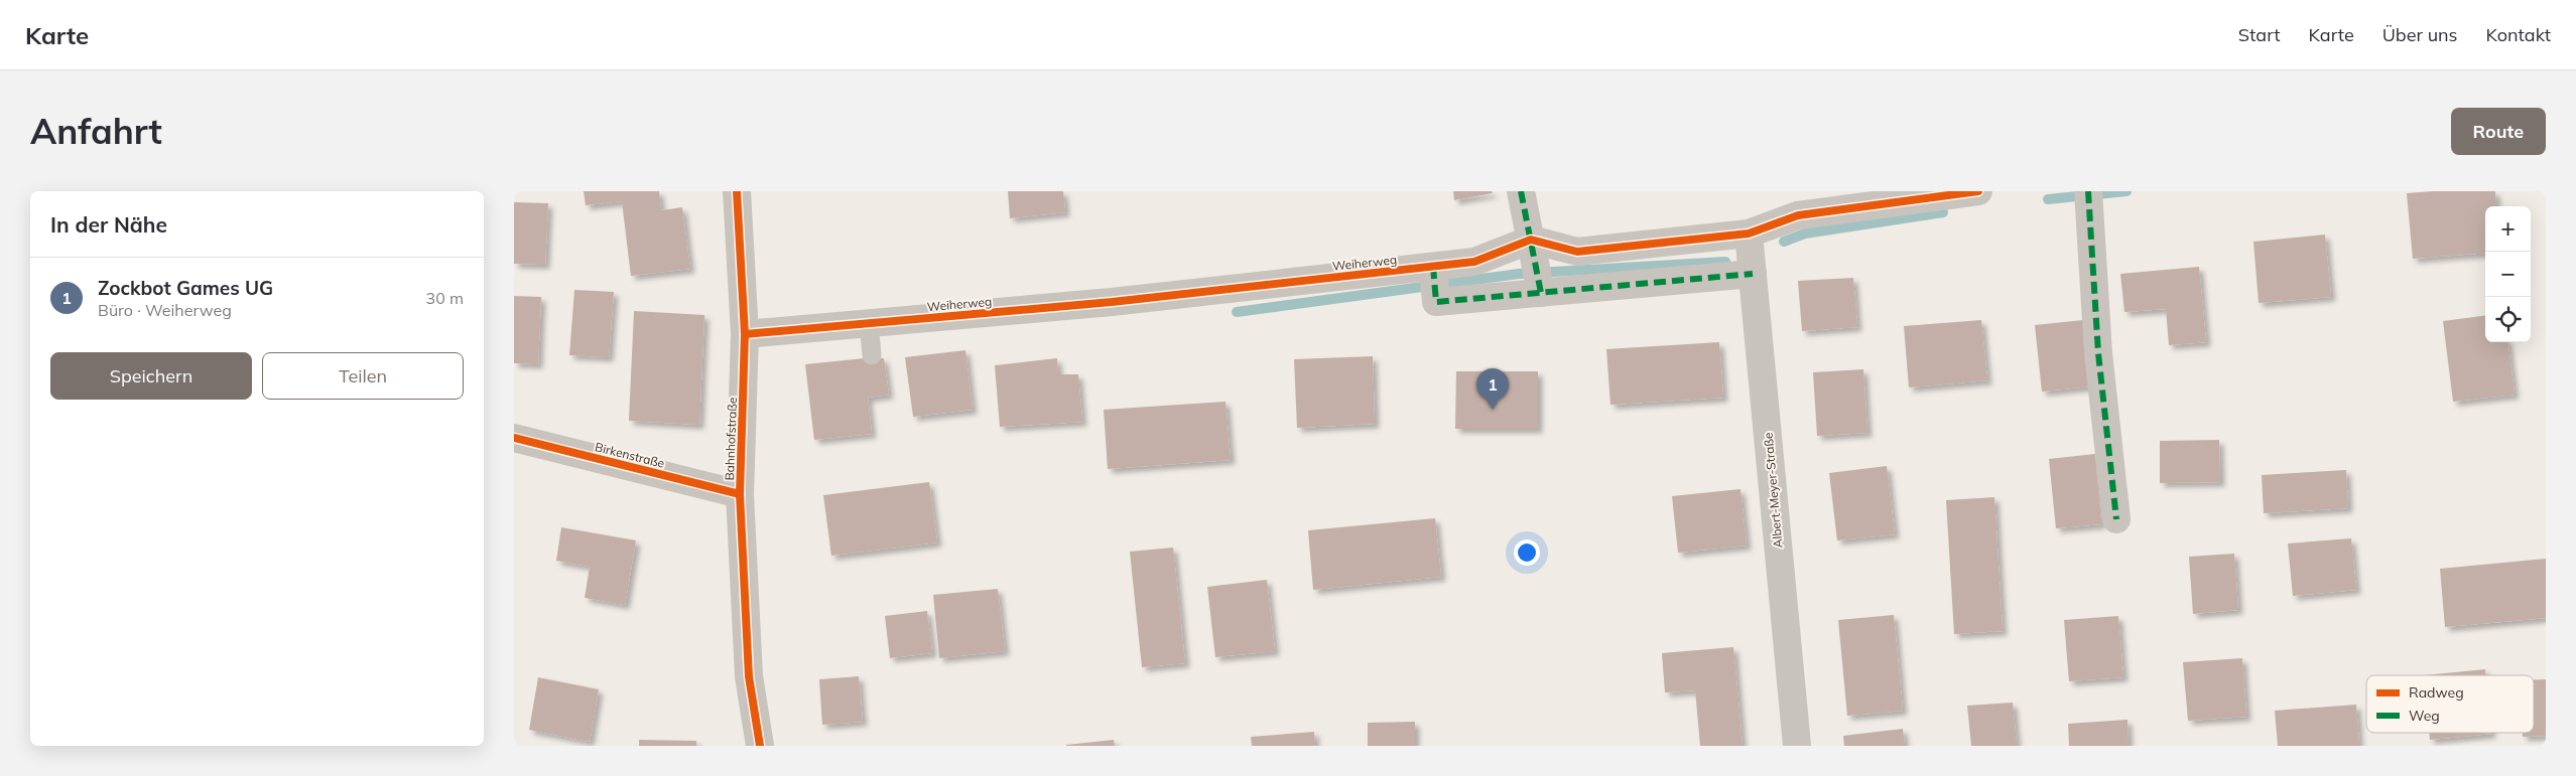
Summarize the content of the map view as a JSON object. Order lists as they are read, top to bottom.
{
  "streets": {
    "street": [
      "Weiherweg",
      "Bahnhofstraße",
      "Birkenstraße",
      "Albert-Meyer-Straße"
    ]
  },
  "crossings": [
    ["Weiherweg", "Bahnhofstraße"],
    ["Bahnhofstraße", "Birkenstraße"]
  ],
  "legend": ["Radweg", "Weg"],
  "page": {
    "header": "Karte",
    "nav": [
      "Start",
      "Karte",
      "Über uns",
      "Kontakt"
    ],
    "buttons": [
      "Route",
      ["Speichern", "Teilen"]
    ],
    "title": "Anfahrt",
    "heading": "In der Nähe",
    "map_buttons": ["+", "−"],
    "list": [
      {
        "mark": "1",
        "name": "Zockbot Games UG",
        "note": "Büro · Weiherweg",
        "value": "30 m"
      }
    ],
    "pins": "1"
  }
}
